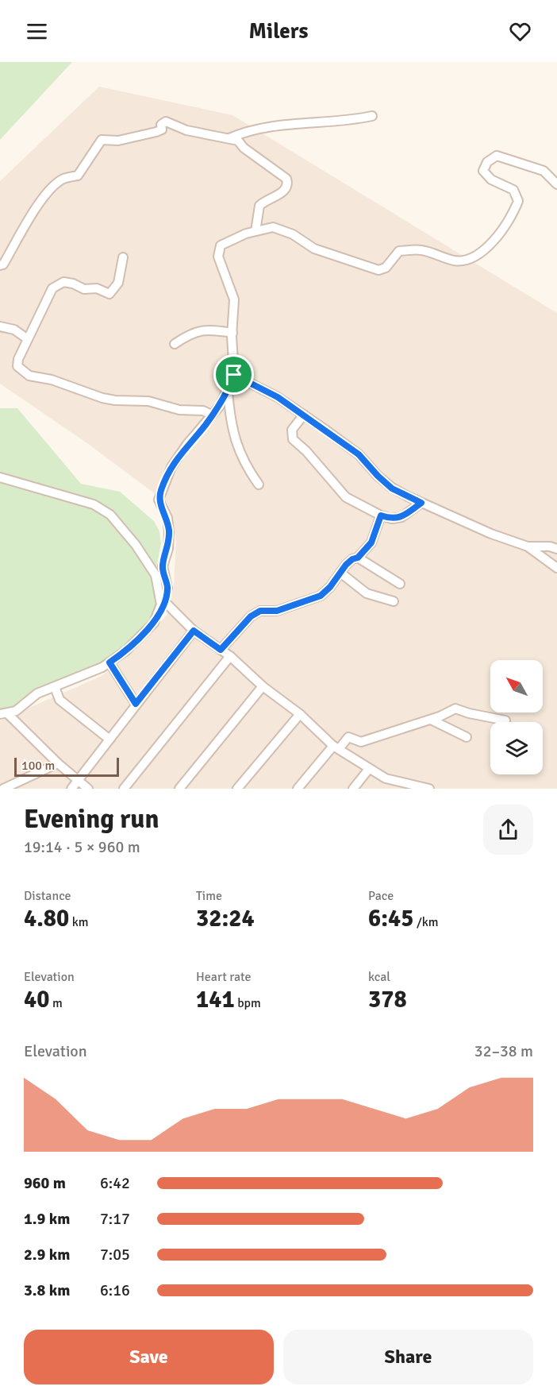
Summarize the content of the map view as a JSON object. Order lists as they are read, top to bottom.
{
  "scale_bar": "100 m",
  "north": "top left",
  "page": {
    "header": "Milers",
    "scale": "100 m",
    "heading": ["Evening run", "19:14 · 5 × 960 m"],
    "stats": [
      ["Distance", "4.80 km"],
      ["Time", "32:24"],
      ["Pace", "6:45 /km"],
      ["Elevation", "40 m"],
      ["Heart rate", "141 bpm"],
      ["kcal", "378"]
    ],
    "chart": ["Elevation", "32–38 m"],
    "list": [
      {
        "name": "960 m",
        "note": "6:42"
      },
      {
        "name": "1.9 km",
        "note": "7:17"
      },
      {
        "name": "2.9 km",
        "note": "7:05"
      },
      {
        "name": "3.8 km",
        "note": "6:16"
      }
    ],
    "buttons": ["Save", "Share"]
  }
}
